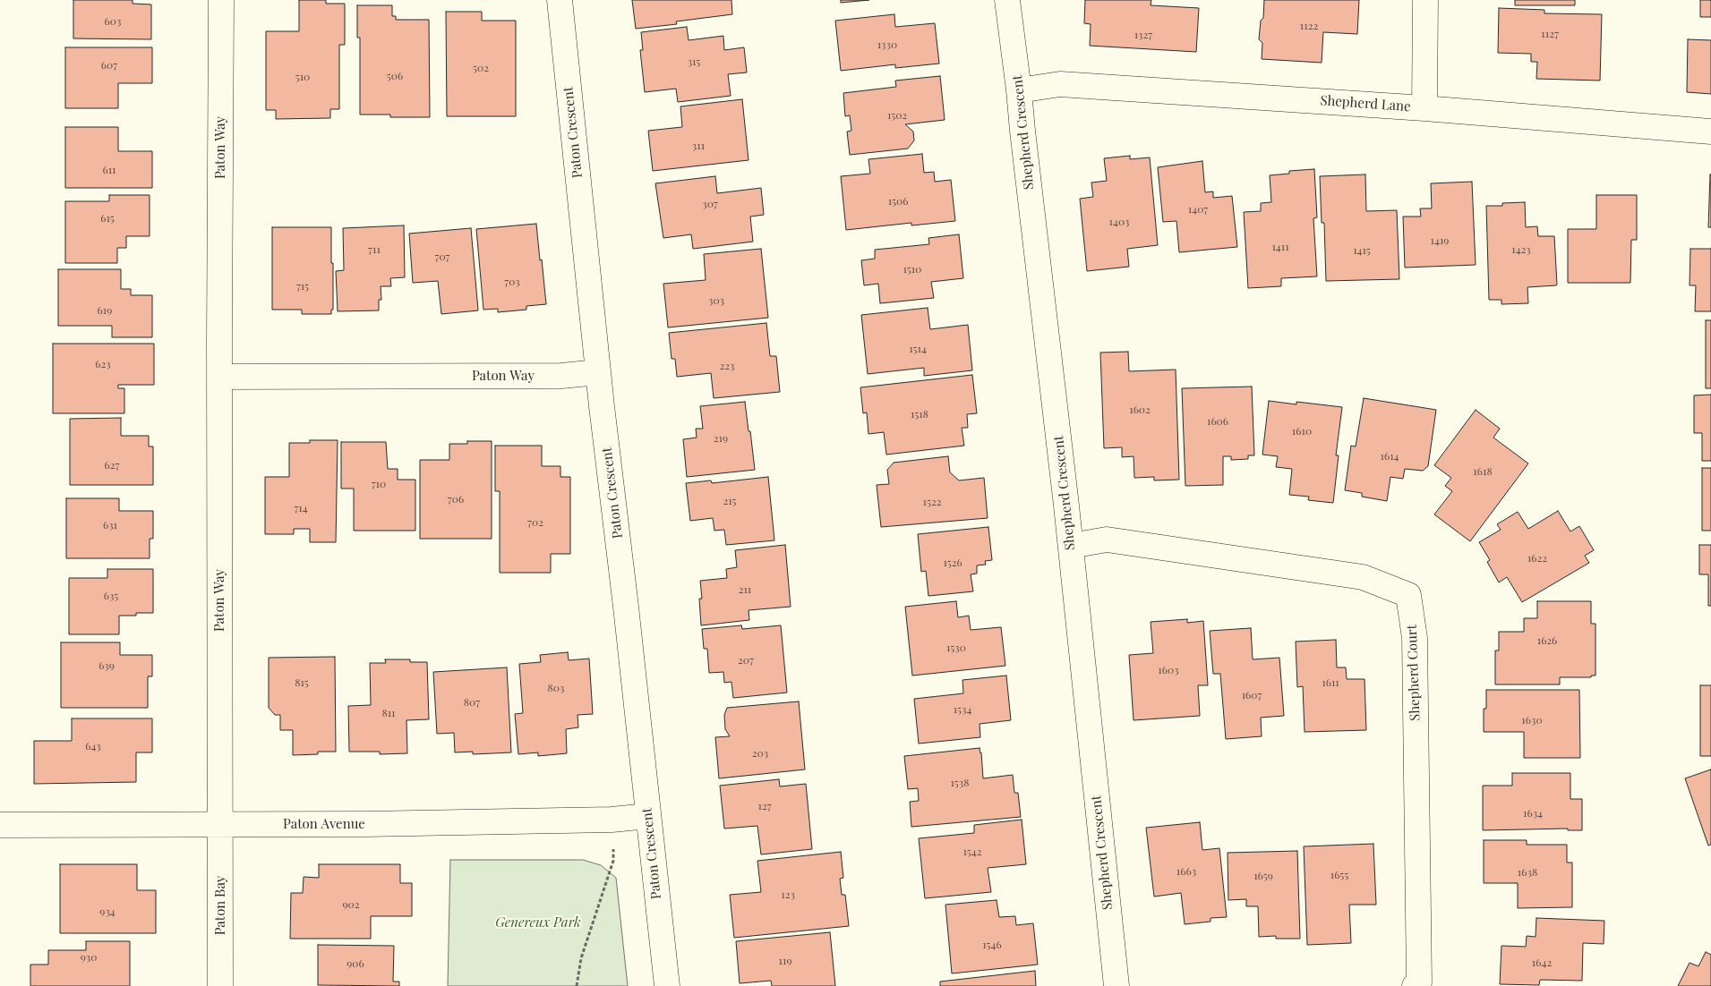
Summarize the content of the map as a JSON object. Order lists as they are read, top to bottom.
{
  "streets": {
    "street": [
      "Shepherd Lane",
      "Paton Crescent",
      "Shepherd Crescent",
      "Paton Way",
      "Shepherd Court",
      "Paton Avenue",
      "Paton Bay"
    ]
  },
  "crossings": [
    ["Shepherd Lane", "Shepherd Crescent"],
    ["Paton Crescent", "Paton Way"],
    ["Paton Crescent", "Paton Avenue"],
    ["Shepherd Crescent", "Shepherd Court"],
    ["Paton Way", "Paton Avenue"],
    ["Paton Way", "Paton Bay"],
    ["Paton Avenue", "Paton Bay"]
  ],
  "parks": ["Genereux Park"],
  "house_numbers": [
    "603",
    "1122",
    "1127",
    "1327",
    "1330",
    "315",
    "607",
    "502",
    "506",
    "510",
    "1502",
    "311",
    "611",
    "1506",
    "307",
    "1407",
    "615",
    "1403",
    "1419",
    "1411",
    "711",
    "1423",
    "1415",
    "707",
    "1510",
    "703",
    "715",
    "303",
    "619",
    "1514",
    "623",
    "223",
    "1602",
    "1518",
    "1606",
    "1610",
    "219",
    "1614",
    "627",
    "1618",
    "710",
    "706",
    "215",
    "1522",
    "714",
    "702",
    "631",
    "1622",
    "1526",
    "211",
    "635",
    "1626",
    "1530",
    "207",
    "639",
    "1603",
    "815",
    "1611",
    "803",
    "1607",
    "807",
    "1534",
    "811",
    "1630",
    "643",
    "203",
    "1538",
    "127",
    "1634",
    "1542",
    "1663",
    "1638",
    "1655",
    "1659",
    "123",
    "902",
    "934",
    "1546",
    "930",
    "119",
    "1642",
    "906"
  ]
}
